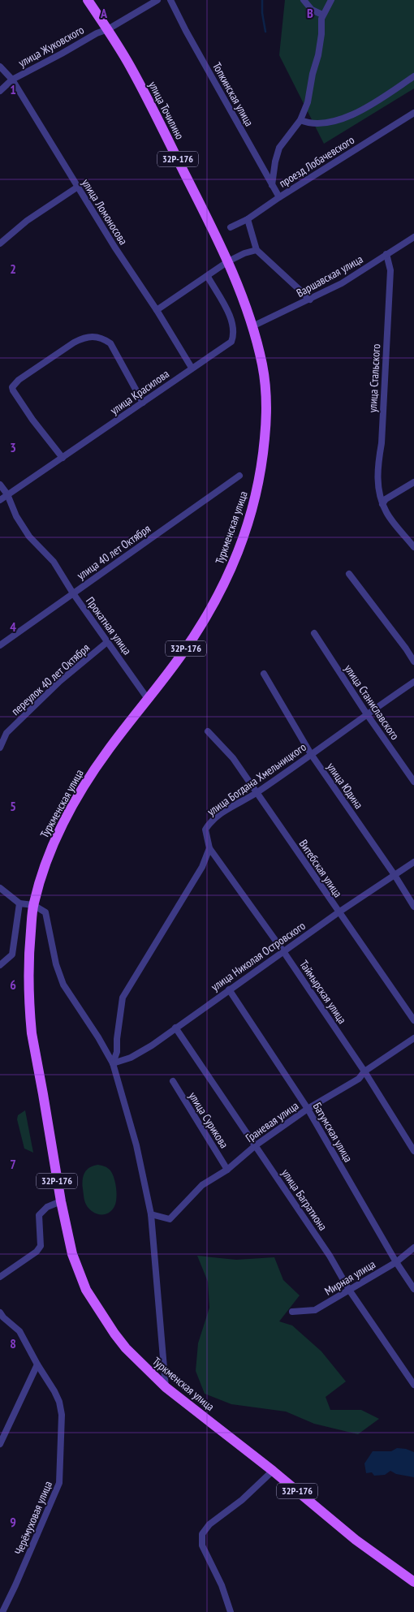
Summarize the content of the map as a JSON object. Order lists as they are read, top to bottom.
{
  "streets": {
    "main road": ["улица Точилино", "32Р-176", "Туркменская улица"],
    "street": [
      "улица Жуковского",
      "Топкинская улица",
      "проезд Лобачевского",
      "улица Ломоносова",
      "Варшавская улица",
      "улица Стальского",
      "улица Красилова",
      "улица 40 лет Октября",
      "Прокатная улица",
      "переулок 40 лет Октября",
      "улица Станиславского",
      "улица Богдана Хмельницкого",
      "улица Юдина",
      "Витебская улица",
      "улица Николая Островского",
      "Таймырская улица",
      "улица Сурикова",
      "Граневая улица",
      "Батумская улица",
      "улица Багратиона",
      "Мирная улица",
      "Черёмуховая улица"
    ]
  },
  "crossings": [
    ["улица Жуковского", "улица Точилино"],
    ["улица Жуковского", "улица Ломоносова"],
    ["Топкинская улица", "проезд Лобачевского"],
    ["улица Точилино", "Варшавская улица"],
    ["улица Точилино", "Туркменская улица"],
    ["улица Ломоносова", "улица Красилова"],
    ["Варшавская улица", "улица Стальского"],
    ["Варшавская улица", "Туркменская улица"],
    ["улица Красилова", "Прокатная улица"],
    ["Туркменская улица", "Прокатная улица"],
    ["улица 40 лет Октября", "Прокатная улица"],
    ["Прокатная улица", "переулок 40 лет Октября"],
    ["улица Станиславского", "улица Богдана Хмельницкого"],
    ["улица Богдана Хмельницкого", "улица Юдина"],
    ["улица Богдана Хмельницкого", "Витебская улица"],
    ["улица Богдана Хмельницкого", "Таймырская улица"],
    ["улица Юдина", "улица Николая Островского"],
    ["Витебская улица", "улица Николая Островского"],
    ["улица Николая Островского", "Таймырская улица"],
    ["улица Николая Островского", "Батумская улица"],
    ["улица Николая Островского", "улица Багратиона"],
    ["Таймырская улица", "Граневая улица"],
    ["улица Сурикова", "Граневая улица"],
    ["Граневая улица", "Батумская улица"],
    ["Граневая улица", "улица Багратиона"],
    ["Батумская улица", "Мирная улица"],
    ["улица Багратиона", "Мирная улица"]
  ],
  "grid": {
    "columns": ["A", "B"],
    "rows": [
      "1",
      "2",
      "3",
      "4",
      "5",
      "6",
      "7",
      "8",
      "9"
    ]
  }
}
